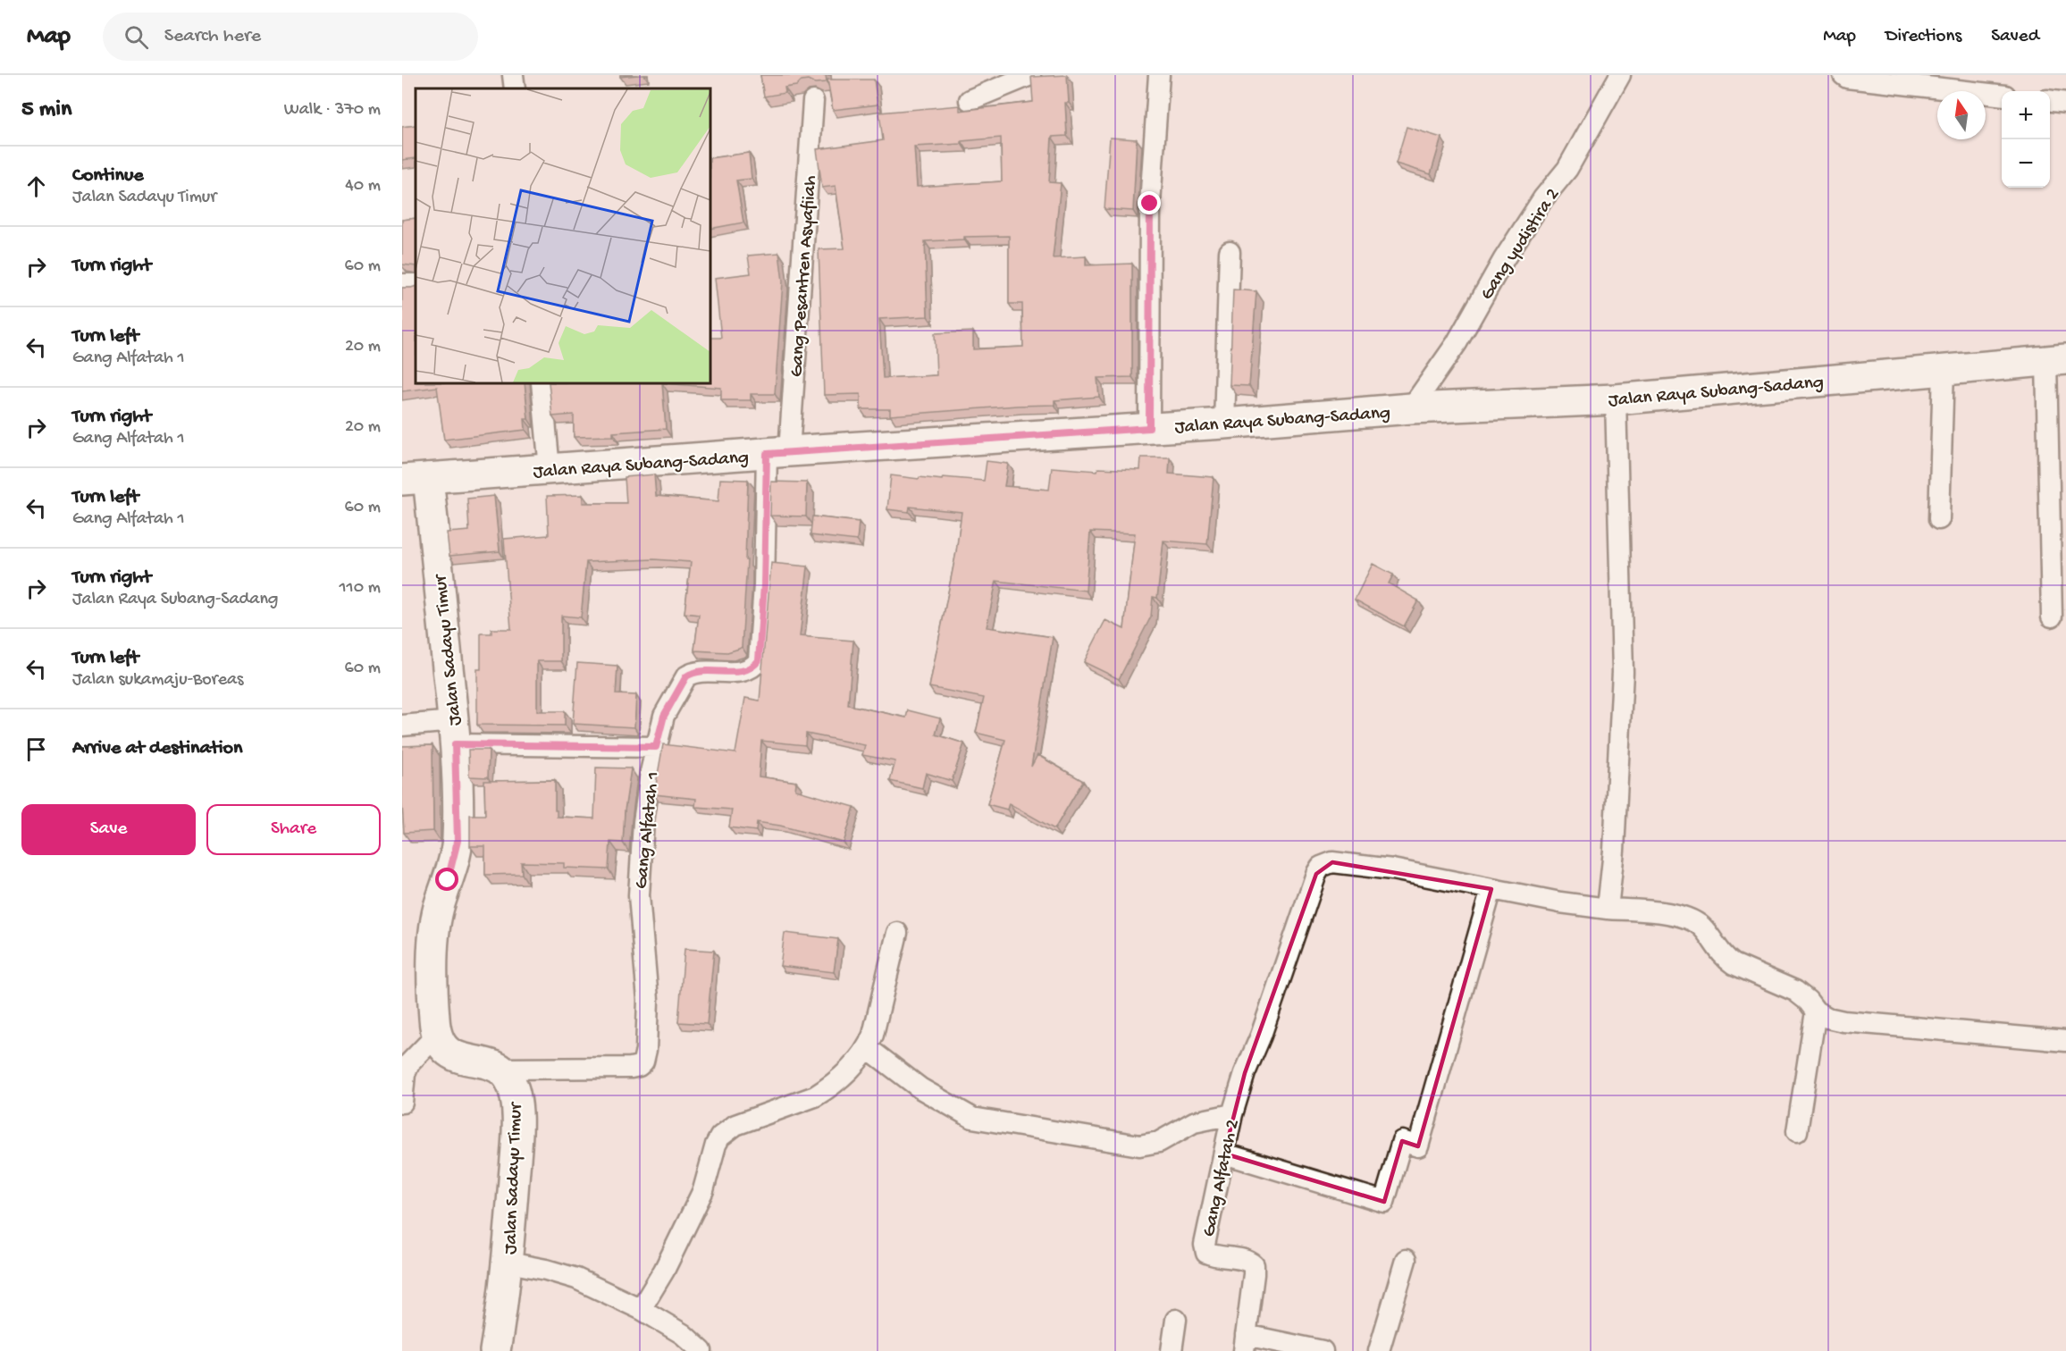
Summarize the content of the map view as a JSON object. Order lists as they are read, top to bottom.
{
  "streets": {
    "main road": ["Jalan Raya Subang-Sadang", "Jalan Sadayu Timur"],
    "street": [
      "Gang yudistira 2",
      "Gang Pesantren Asyafiiah",
      "Gang Alfatah 1",
      "Gang Alfatah 2"
    ]
  },
  "crossings": [
    ["Gang yudistira 2", "Jalan Raya Subang-Sadang"],
    ["Gang Pesantren Asyafiiah", "Jalan Raya Subang-Sadang"],
    ["Gang Pesantren Asyafiiah", "Gang Alfatah 1"],
    ["Jalan Raya Subang-Sadang", "Jalan Sadayu Timur"],
    ["Jalan Raya Subang-Sadang", "Gang Alfatah 1"],
    ["Jalan Sadayu Timur", "Gang Alfatah 1"]
  ],
  "north": "top",
  "page": {
    "header": "Map",
    "search": "Search here",
    "nav": ["Map", "Directions", "Saved"],
    "heading": ["5 min", "Walk · 370 m"],
    "map_buttons": ["+", "−"],
    "list": [
      ["Continue", "Jalan Sadayu Timur", "40 m"],
      ["Turn right", "60 m"],
      ["Turn left", "Gang Alfatah 1", "20 m"],
      ["Turn right", "Gang Alfatah 1", "20 m"],
      ["Turn left", "Gang Alfatah 1", "60 m"],
      ["Turn right", "Jalan Raya Subang-Sadang", "110 m"],
      ["Turn left", "Jalan sukamaju-Boreas", "60 m"],
      "Arrive at destination"
    ],
    "buttons": ["Save", "Share"]
  }
}
